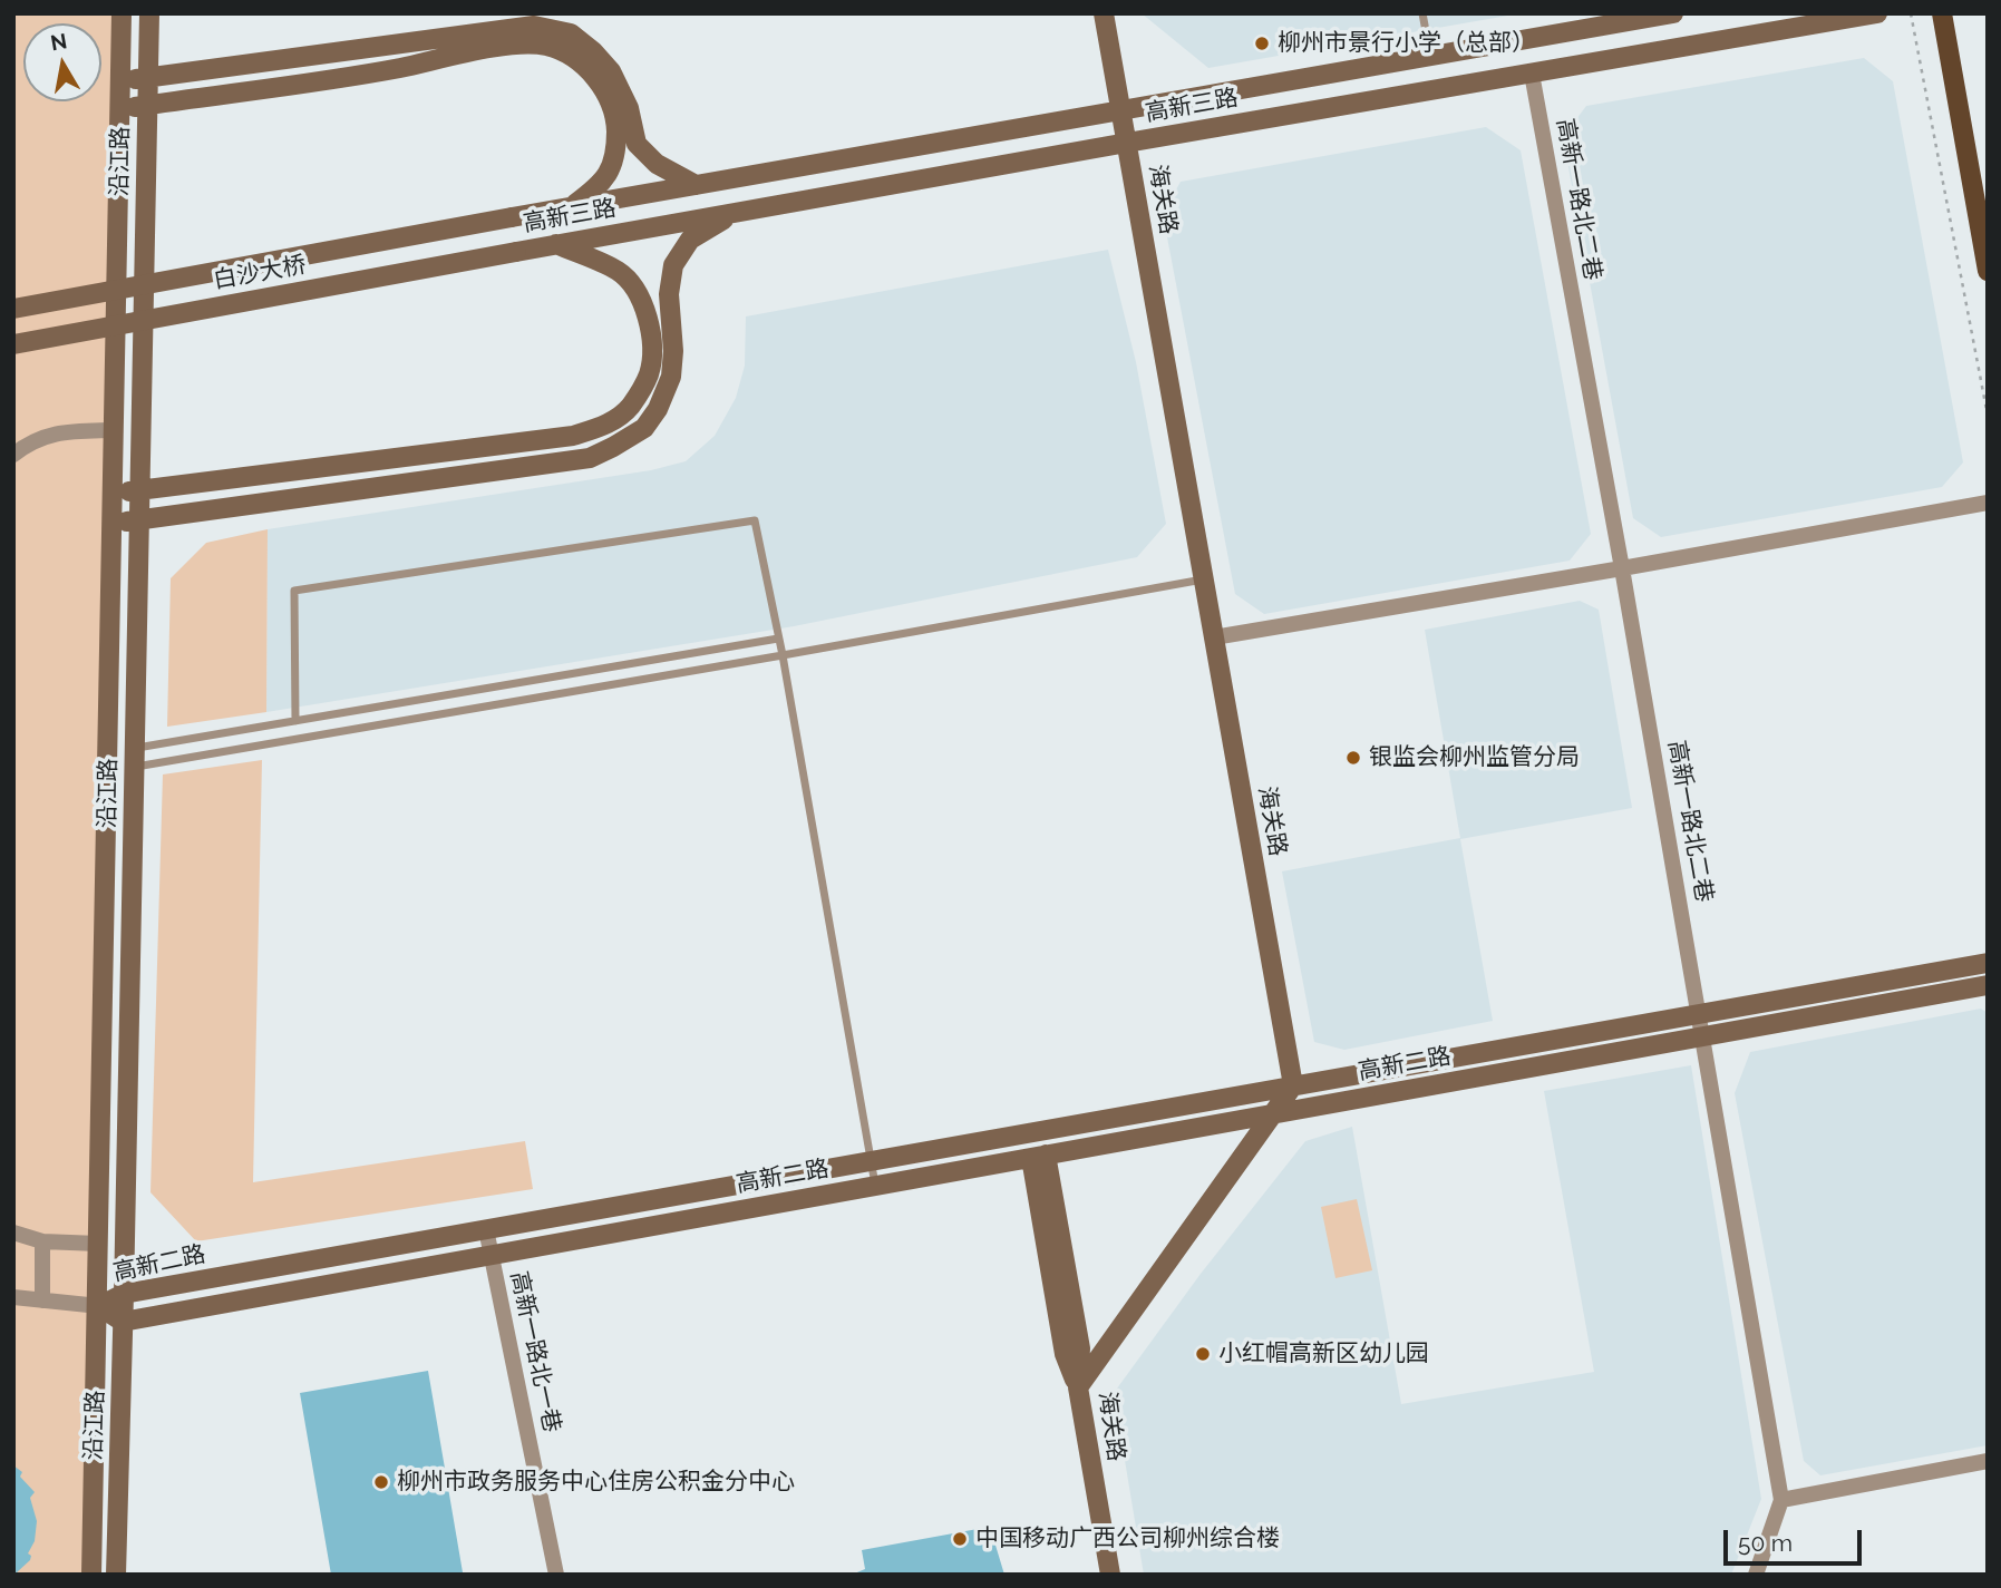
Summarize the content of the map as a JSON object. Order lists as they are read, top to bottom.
{
  "streets": {
    "main road": [
      "高新三路",
      "沿江路",
      "海关路",
      "白沙大桥",
      "高新二路"
    ],
    "street": ["高新一路北二巷", "高新一路北一巷"]
  },
  "crossings": [
    ["高新三路", "海关路"],
    ["高新三路", "高新一路北二巷"],
    ["高新三路", "白沙大桥"],
    ["沿江路", "高新二路"],
    ["海关路", "高新二路"],
    ["高新一路北二巷", "高新二路"],
    ["高新二路", "高新一路北一巷"]
  ],
  "places": [
    "柳州市景行小学（总部）",
    "银监会柳州监管分局",
    "小红帽高新区幼儿园",
    "柳州市政务服务中心住房公积金分中心",
    "中国移动广西公司柳州综合楼"
  ],
  "scale_bar": "50 m",
  "north": "top"
}
